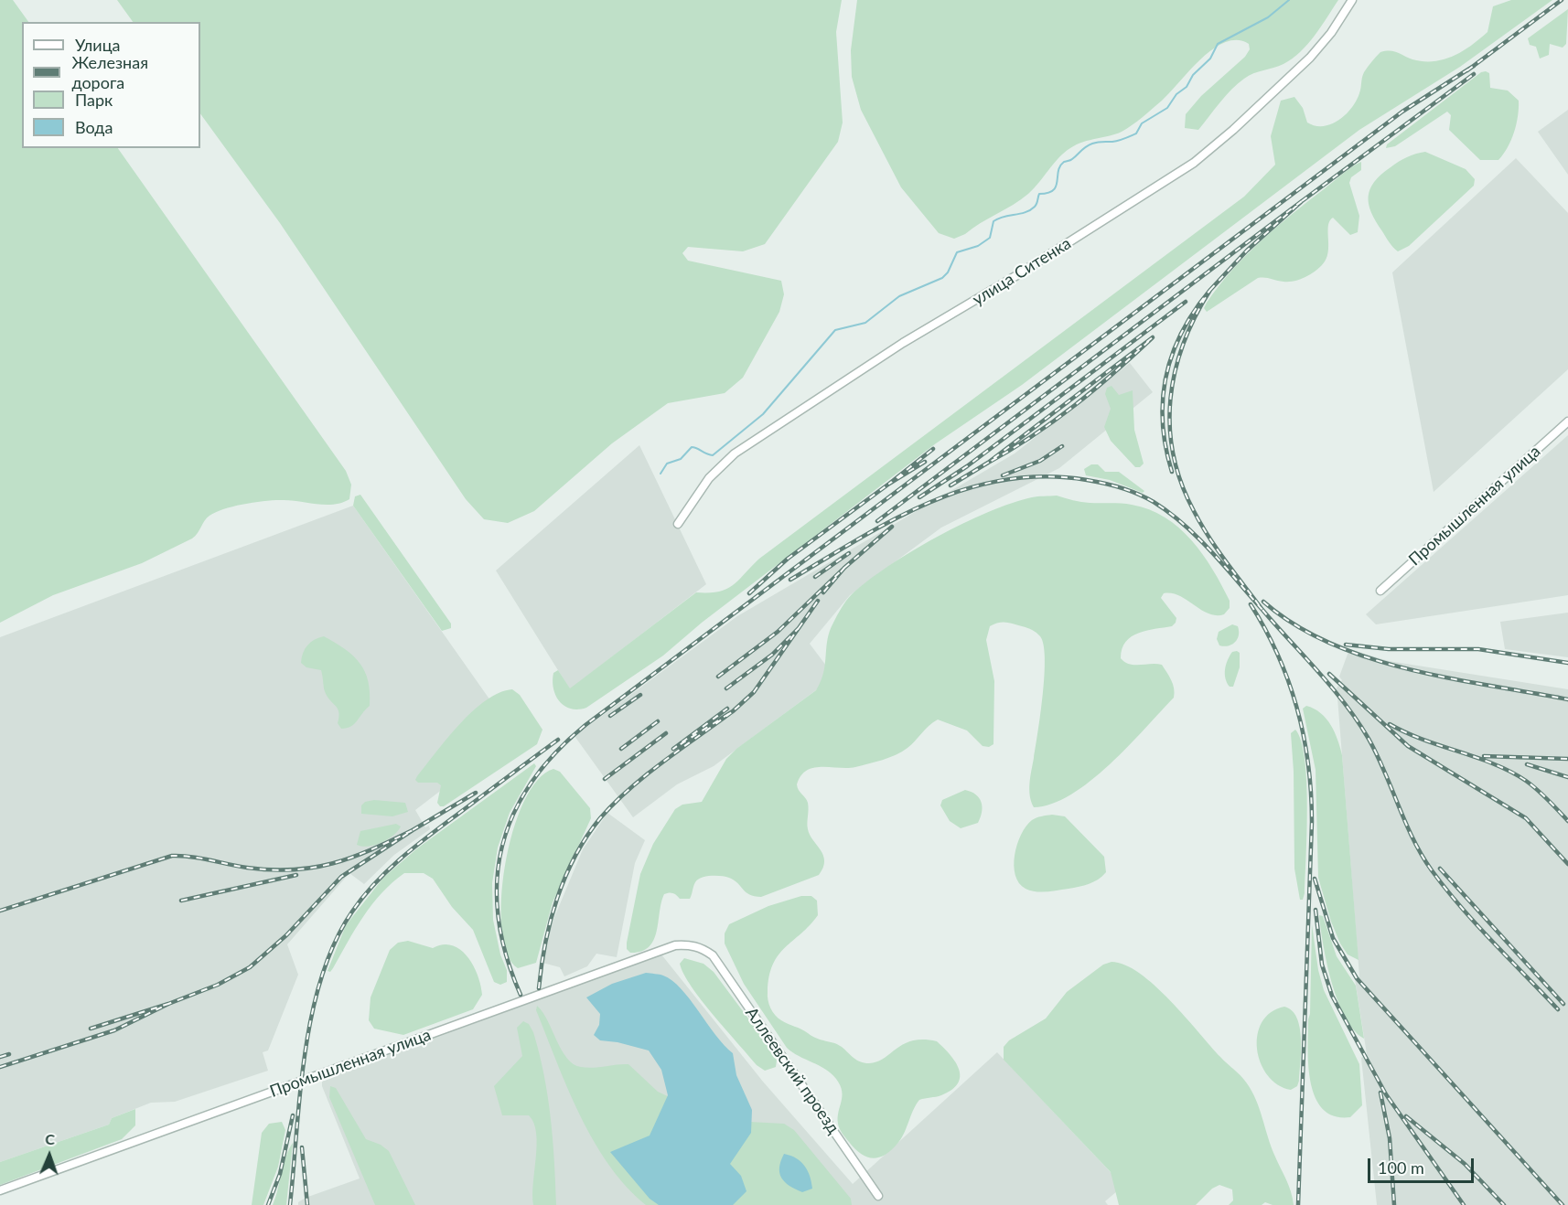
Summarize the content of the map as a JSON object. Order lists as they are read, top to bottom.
{
  "streets": {
    "street": ["улица Ситенка", "Промышленная улица", "Аллеевский проезд"]
  },
  "crossings": [
    ["Промышленная улица", "Аллеевский проезд"]
  ],
  "legend": [
    "Улица",
    "Железная дорога",
    "Парк",
    "Вода"
  ],
  "scale_bar": "100 m",
  "north": "top"
}
